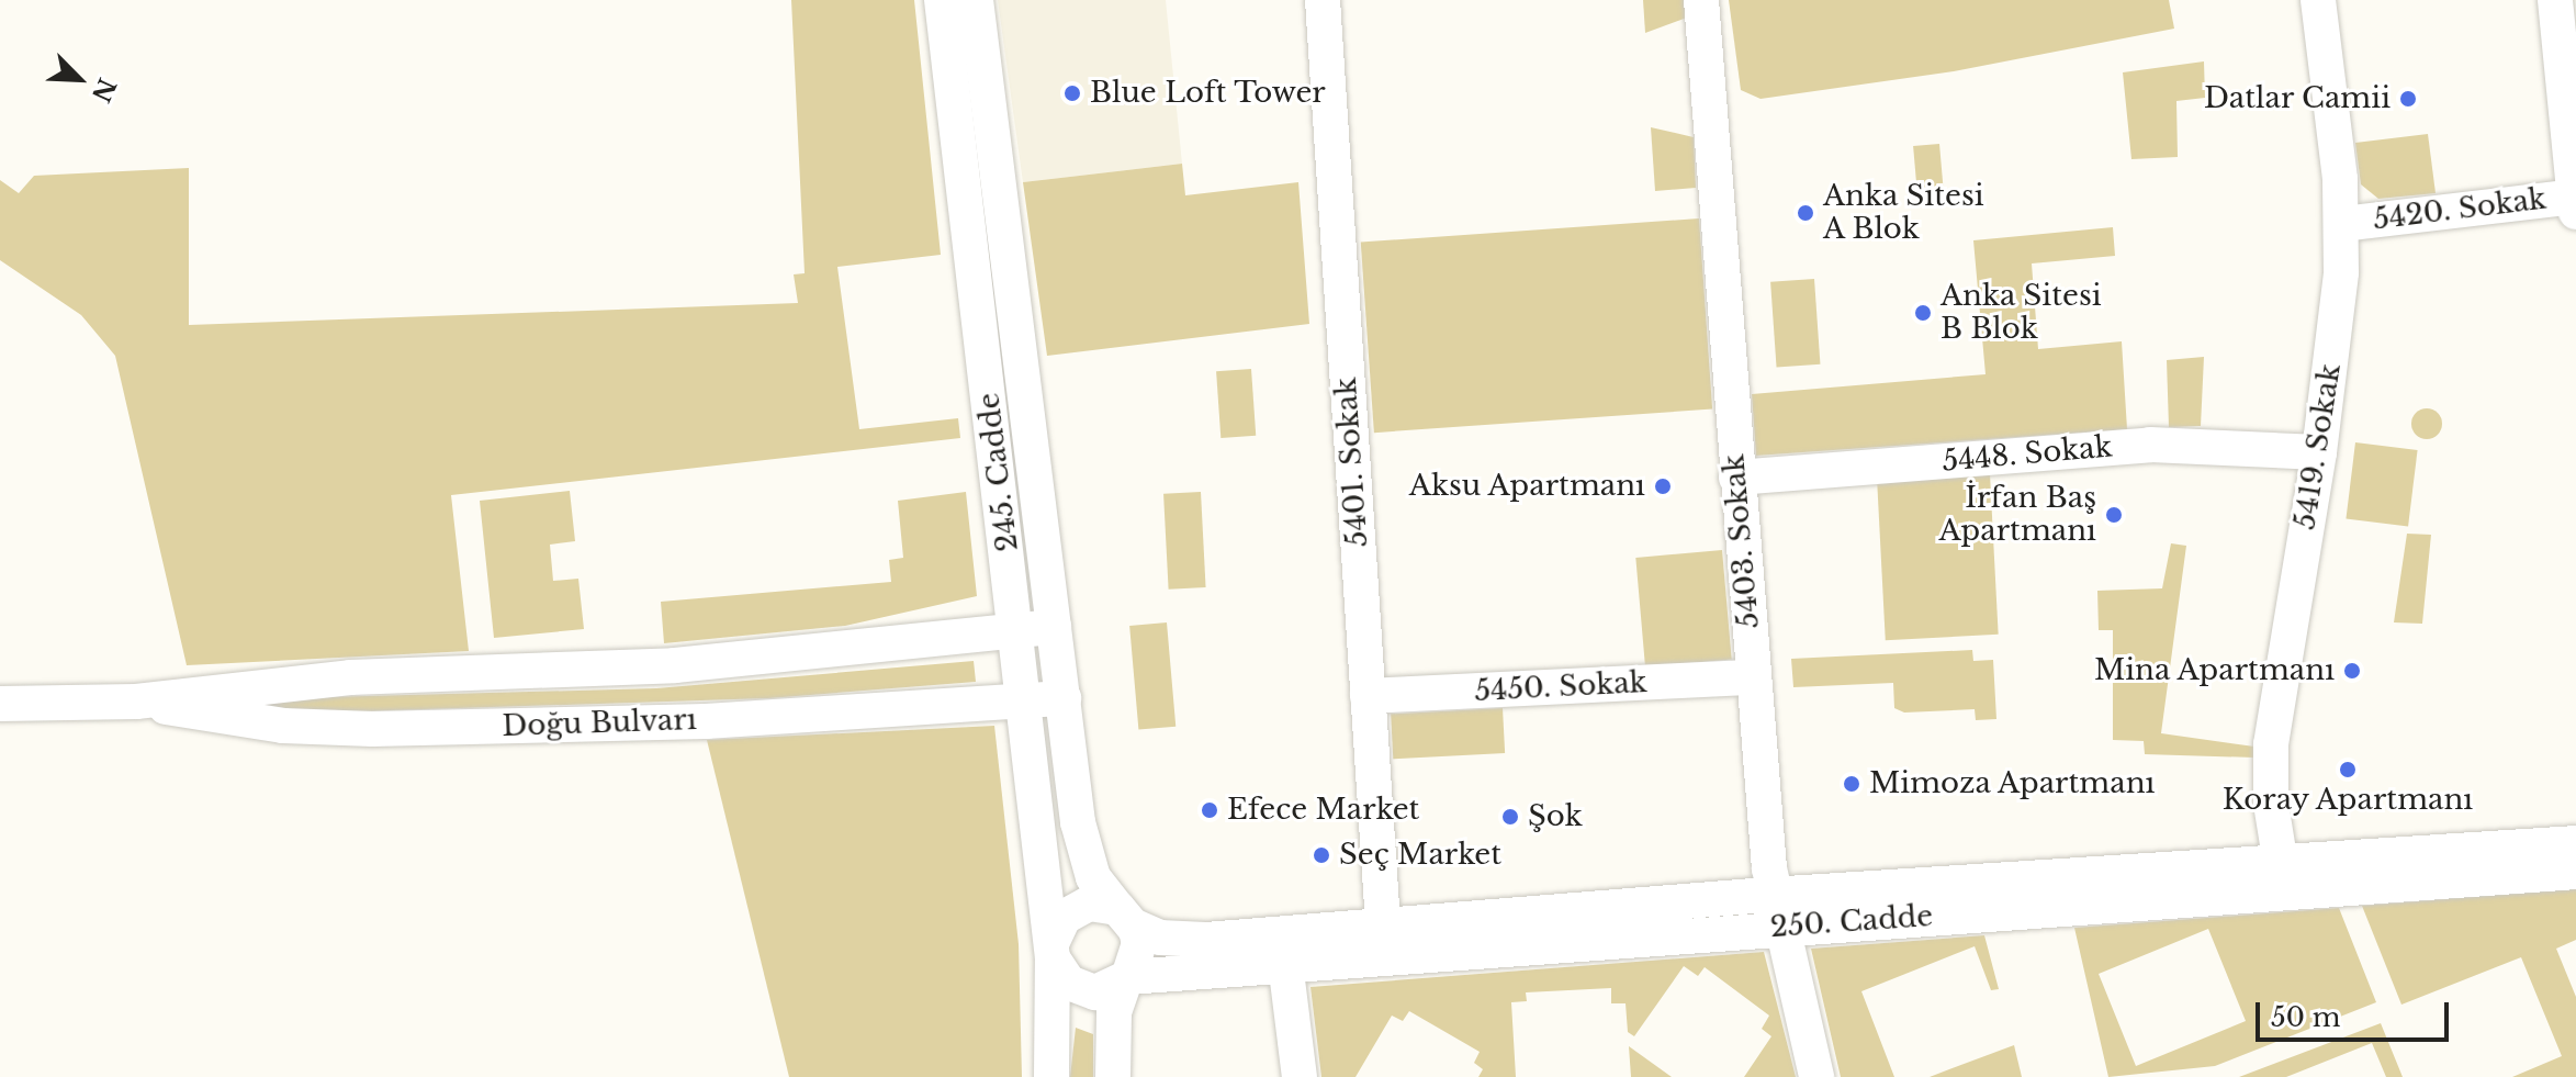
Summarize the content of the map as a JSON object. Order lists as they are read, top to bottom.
{
  "streets": {
    "street": [
      "5420. Sokak",
      "5419. Sokak",
      "5448. Sokak",
      "5401. Sokak",
      "245. Cadde",
      "5403. Sokak",
      "5450. Sokak",
      "Doğu Bulvarı",
      "250. Cadde"
    ]
  },
  "crossings": [
    ["5420. Sokak", "5419. Sokak"],
    ["5419. Sokak", "5448. Sokak"],
    ["5419. Sokak", "250. Cadde"],
    ["5448. Sokak", "5403. Sokak"],
    ["5401. Sokak", "5450. Sokak"],
    ["5401. Sokak", "250. Cadde"],
    ["245. Cadde", "Doğu Bulvarı"],
    ["245. Cadde", "250. Cadde"],
    ["5403. Sokak", "5450. Sokak"],
    ["5403. Sokak", "250. Cadde"]
  ],
  "places": [
    "Blue Loft Tower",
    "Datlar Camii",
    "Anka Sitesi A Blok",
    "Anka Sitesi B Blok",
    "Aksu Apartmanı",
    "İrfan Baş Apartmanı",
    "Mina Apartmanı",
    "Koray Apartmanı",
    "Mimoza Apartmanı",
    "Efece Market",
    "Şok",
    "Seç Market"
  ],
  "scale_bar": "50 m",
  "north": "bottom right"
}
